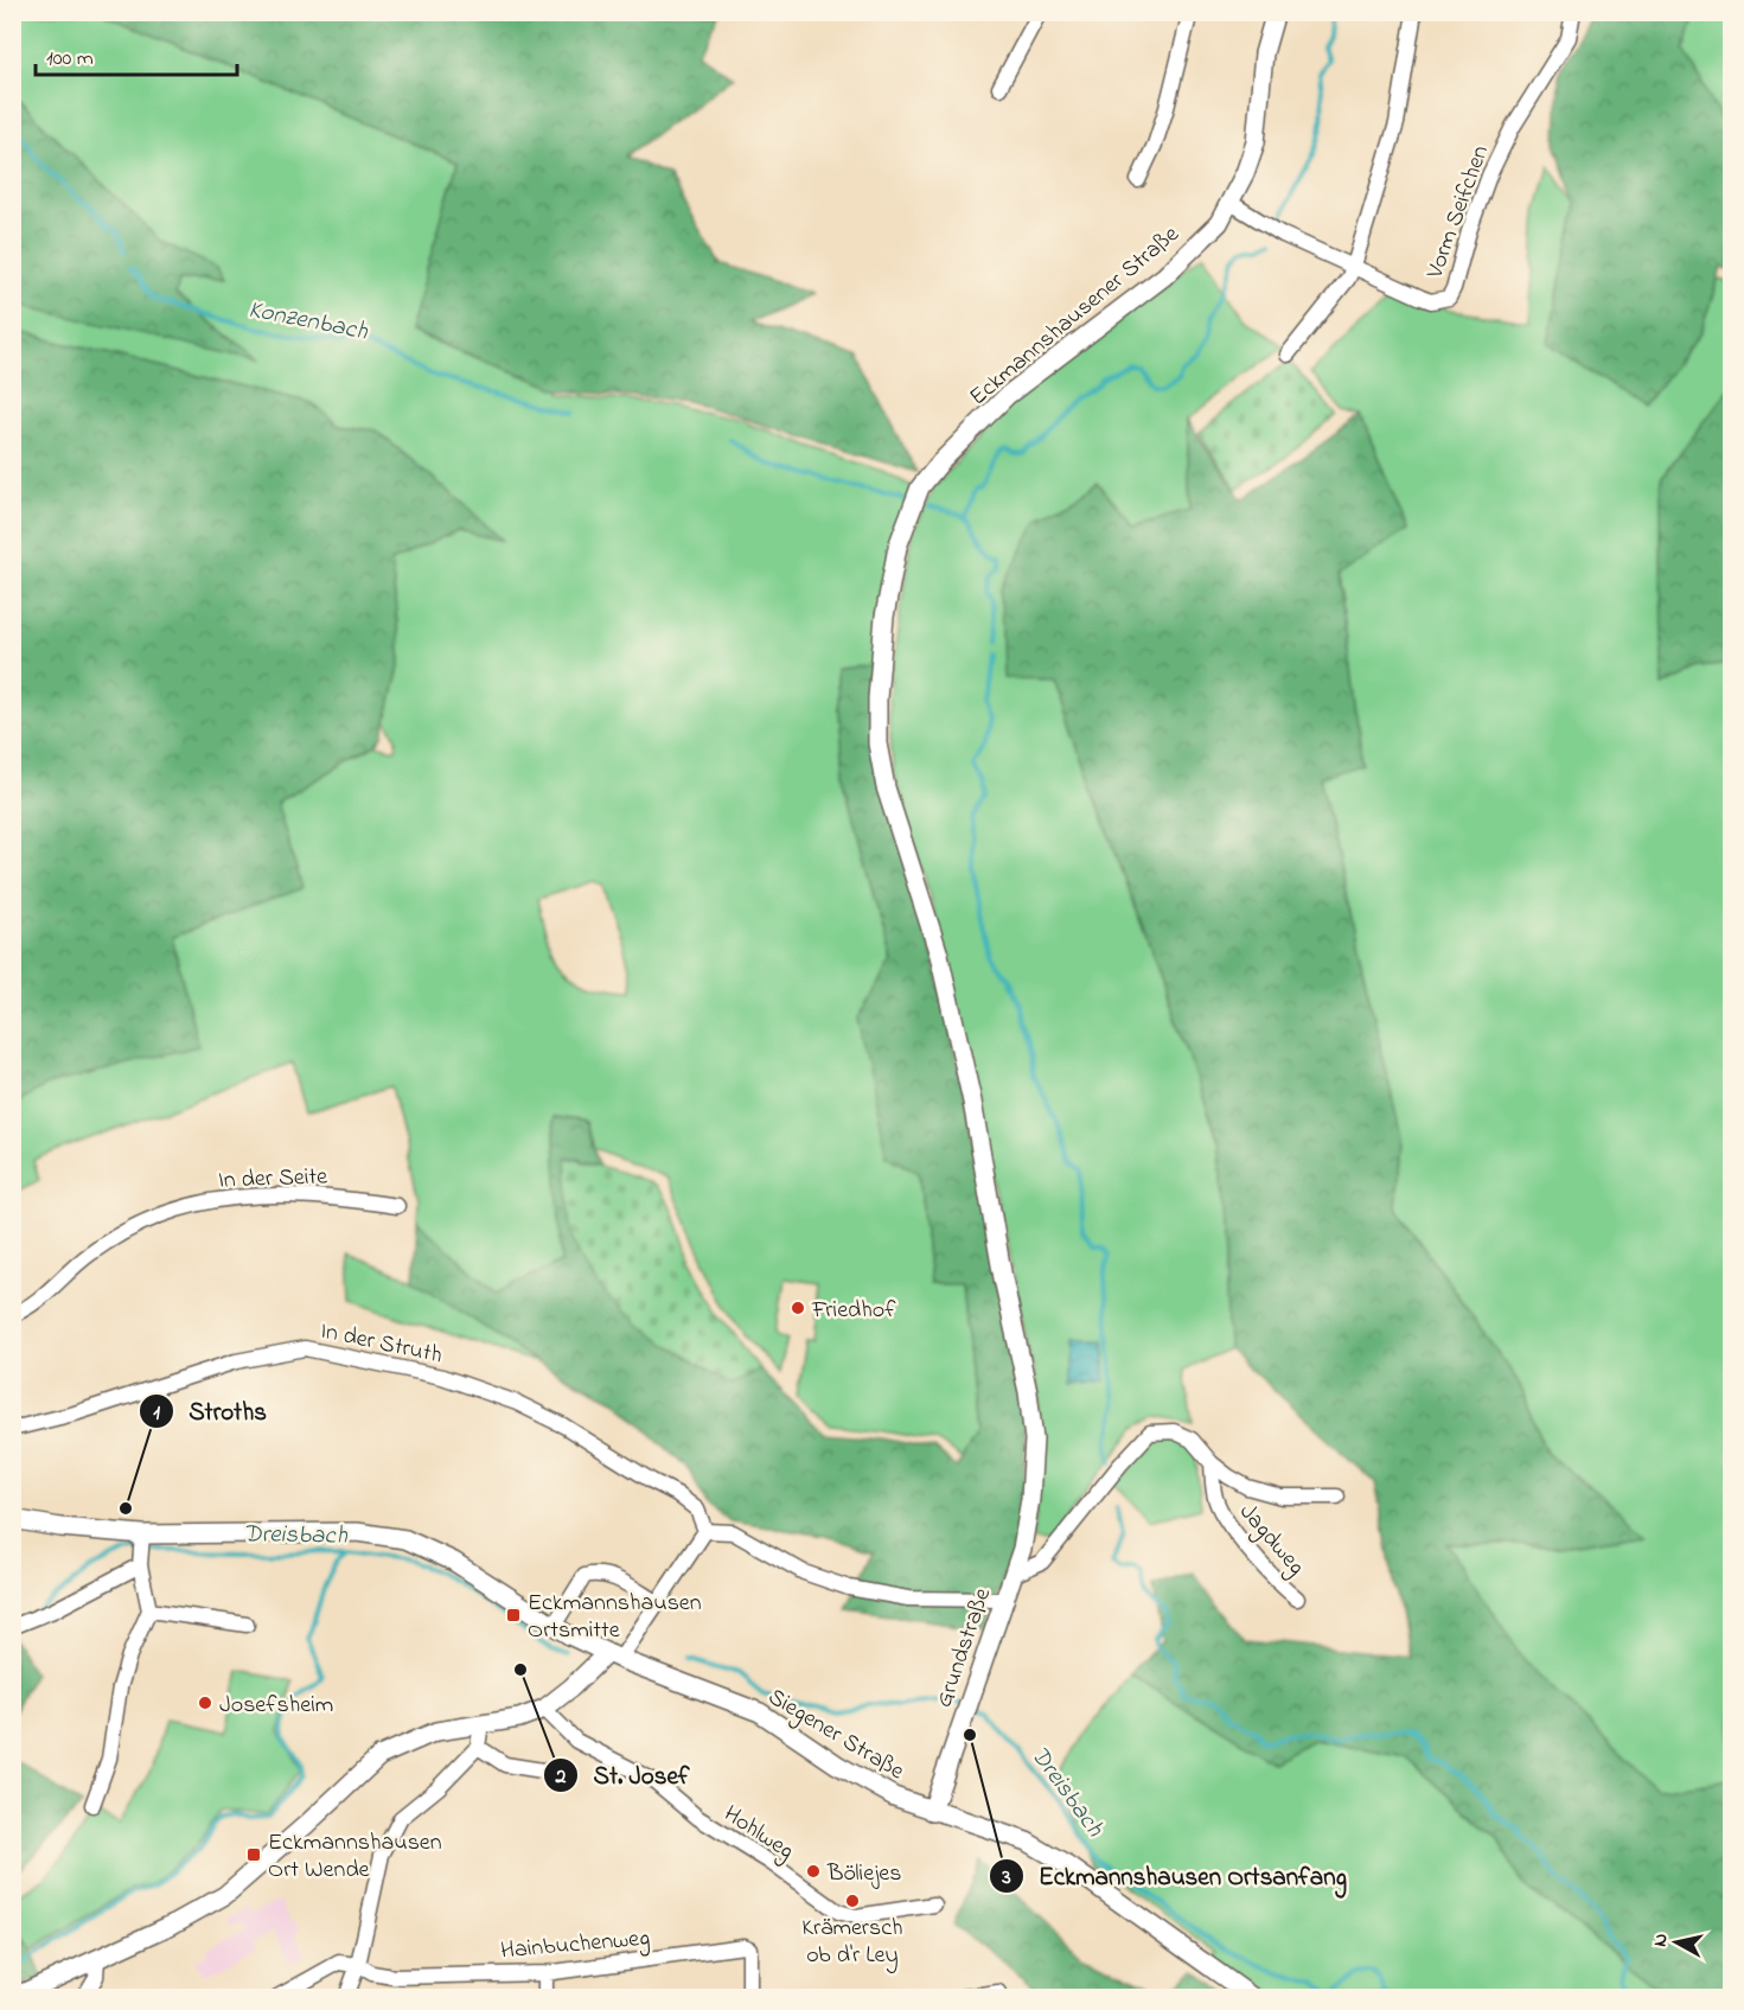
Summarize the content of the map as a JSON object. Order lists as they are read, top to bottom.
{
  "streets": {
    "main road": ["Eckmannshausener Straße", "Grundstraße", "Siegener Straße"],
    "street": [
      "Vorm Seifchen",
      "In der Seite",
      "In der Struth",
      "Jagdweg",
      "Hohlweg",
      "Hainbuchenweg"
    ]
  },
  "crossings": [
    ["Eckmannshausener Straße", "Grundstraße"],
    ["Grundstraße", "Siegener Straße"]
  ],
  "water": ["Konzenbach", "Dreisbach"],
  "places": {
    "other": [
      "Friedhof",
      "Stroths",
      "St. Josef",
      "Josefsheim",
      "Eckmannshausen Ortsanfang",
      "Böliejes",
      "Krämersch ob d'r Ley"
    ],
    "transit": ["Eckmannshausen Ortsmitte", "Eckmannshausen Ort Wende"]
  },
  "scale_bar": "100 m",
  "north": "left"
}
